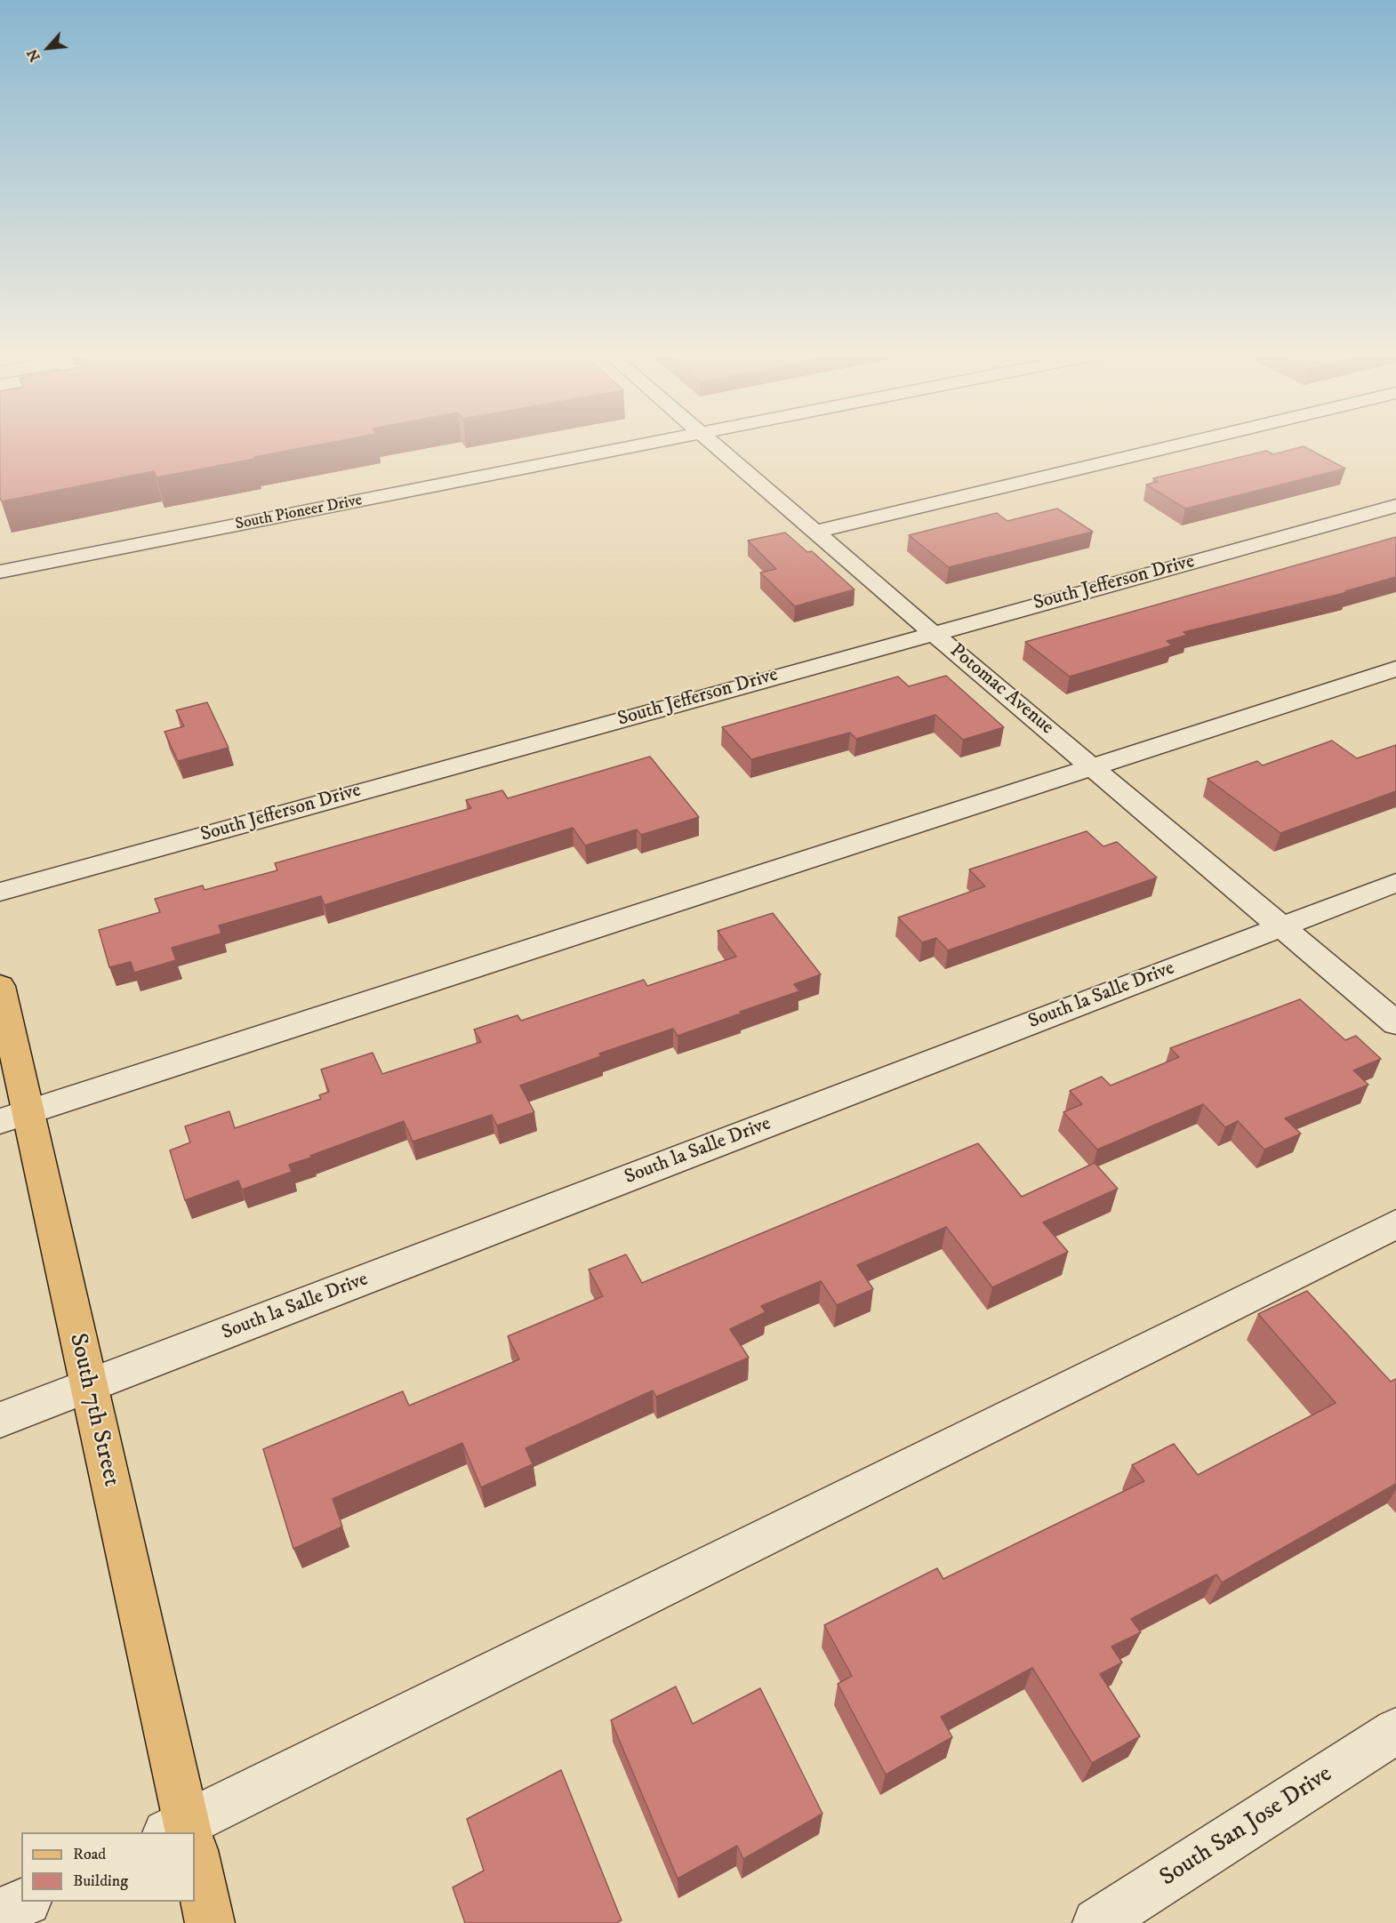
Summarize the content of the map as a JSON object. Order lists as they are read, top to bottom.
{
  "streets": {
    "main road": ["South 7th Street"],
    "street": [
      "South Pioneer Drive",
      "South Jefferson Drive",
      "Potomac Avenue",
      "South la Salle Drive",
      "South San Jose Drive"
    ]
  },
  "crossings": [
    ["South Jefferson Drive", "Potomac Avenue"],
    ["Potomac Avenue", "South la Salle Drive"],
    ["South la Salle Drive", "South 7th Street"]
  ],
  "legend": ["Road", "Building"],
  "north": "bottom left"
}
